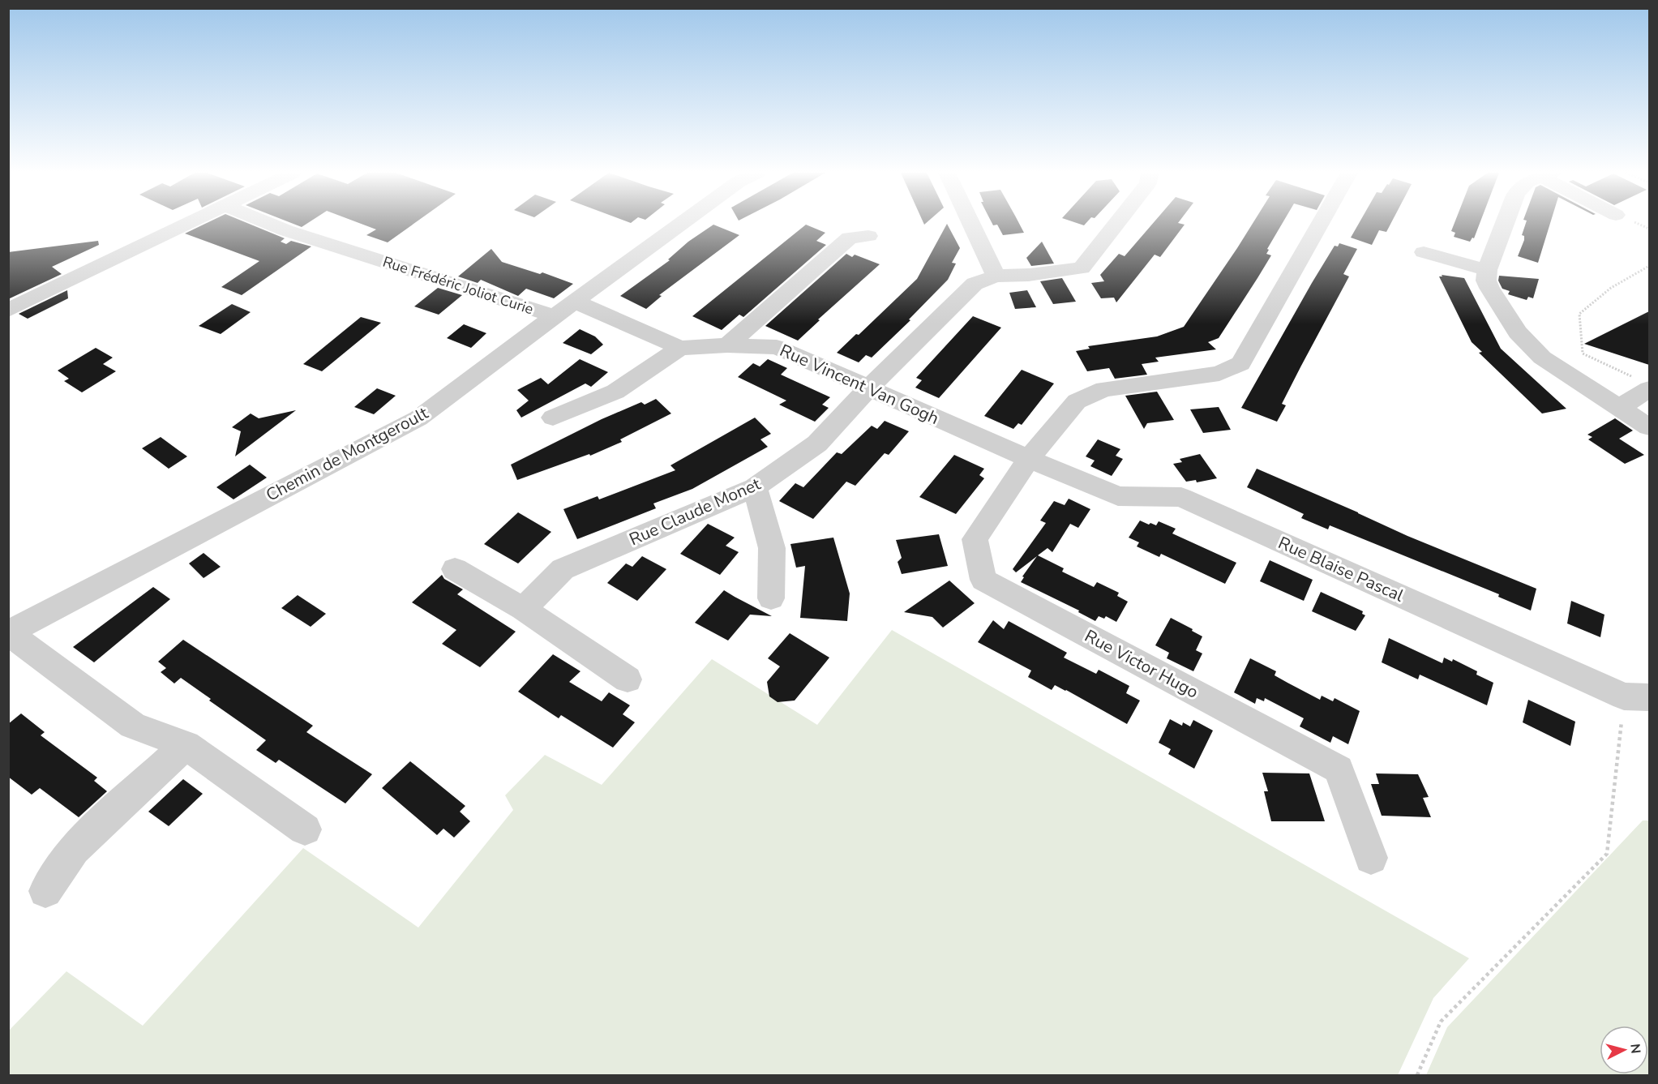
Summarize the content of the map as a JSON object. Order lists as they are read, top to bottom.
{
  "streets": {
    "street": [
      "Rue Frédéric Joliot Curie",
      "Rue Vincent Van Gogh",
      "Chemin de Montgeroult",
      "Rue Claude Monet",
      "Rue Blaise Pascal",
      "Rue Victor Hugo"
    ]
  },
  "crossings": [
    ["Rue Frédéric Joliot Curie", "Chemin de Montgeroult"],
    ["Rue Vincent Van Gogh", "Chemin de Montgeroult"],
    ["Rue Vincent Van Gogh", "Rue Claude Monet"],
    ["Rue Vincent Van Gogh", "Rue Blaise Pascal"],
    ["Rue Vincent Van Gogh", "Rue Victor Hugo"],
    ["Rue Blaise Pascal", "Rue Victor Hugo"]
  ],
  "north": "right"
}
